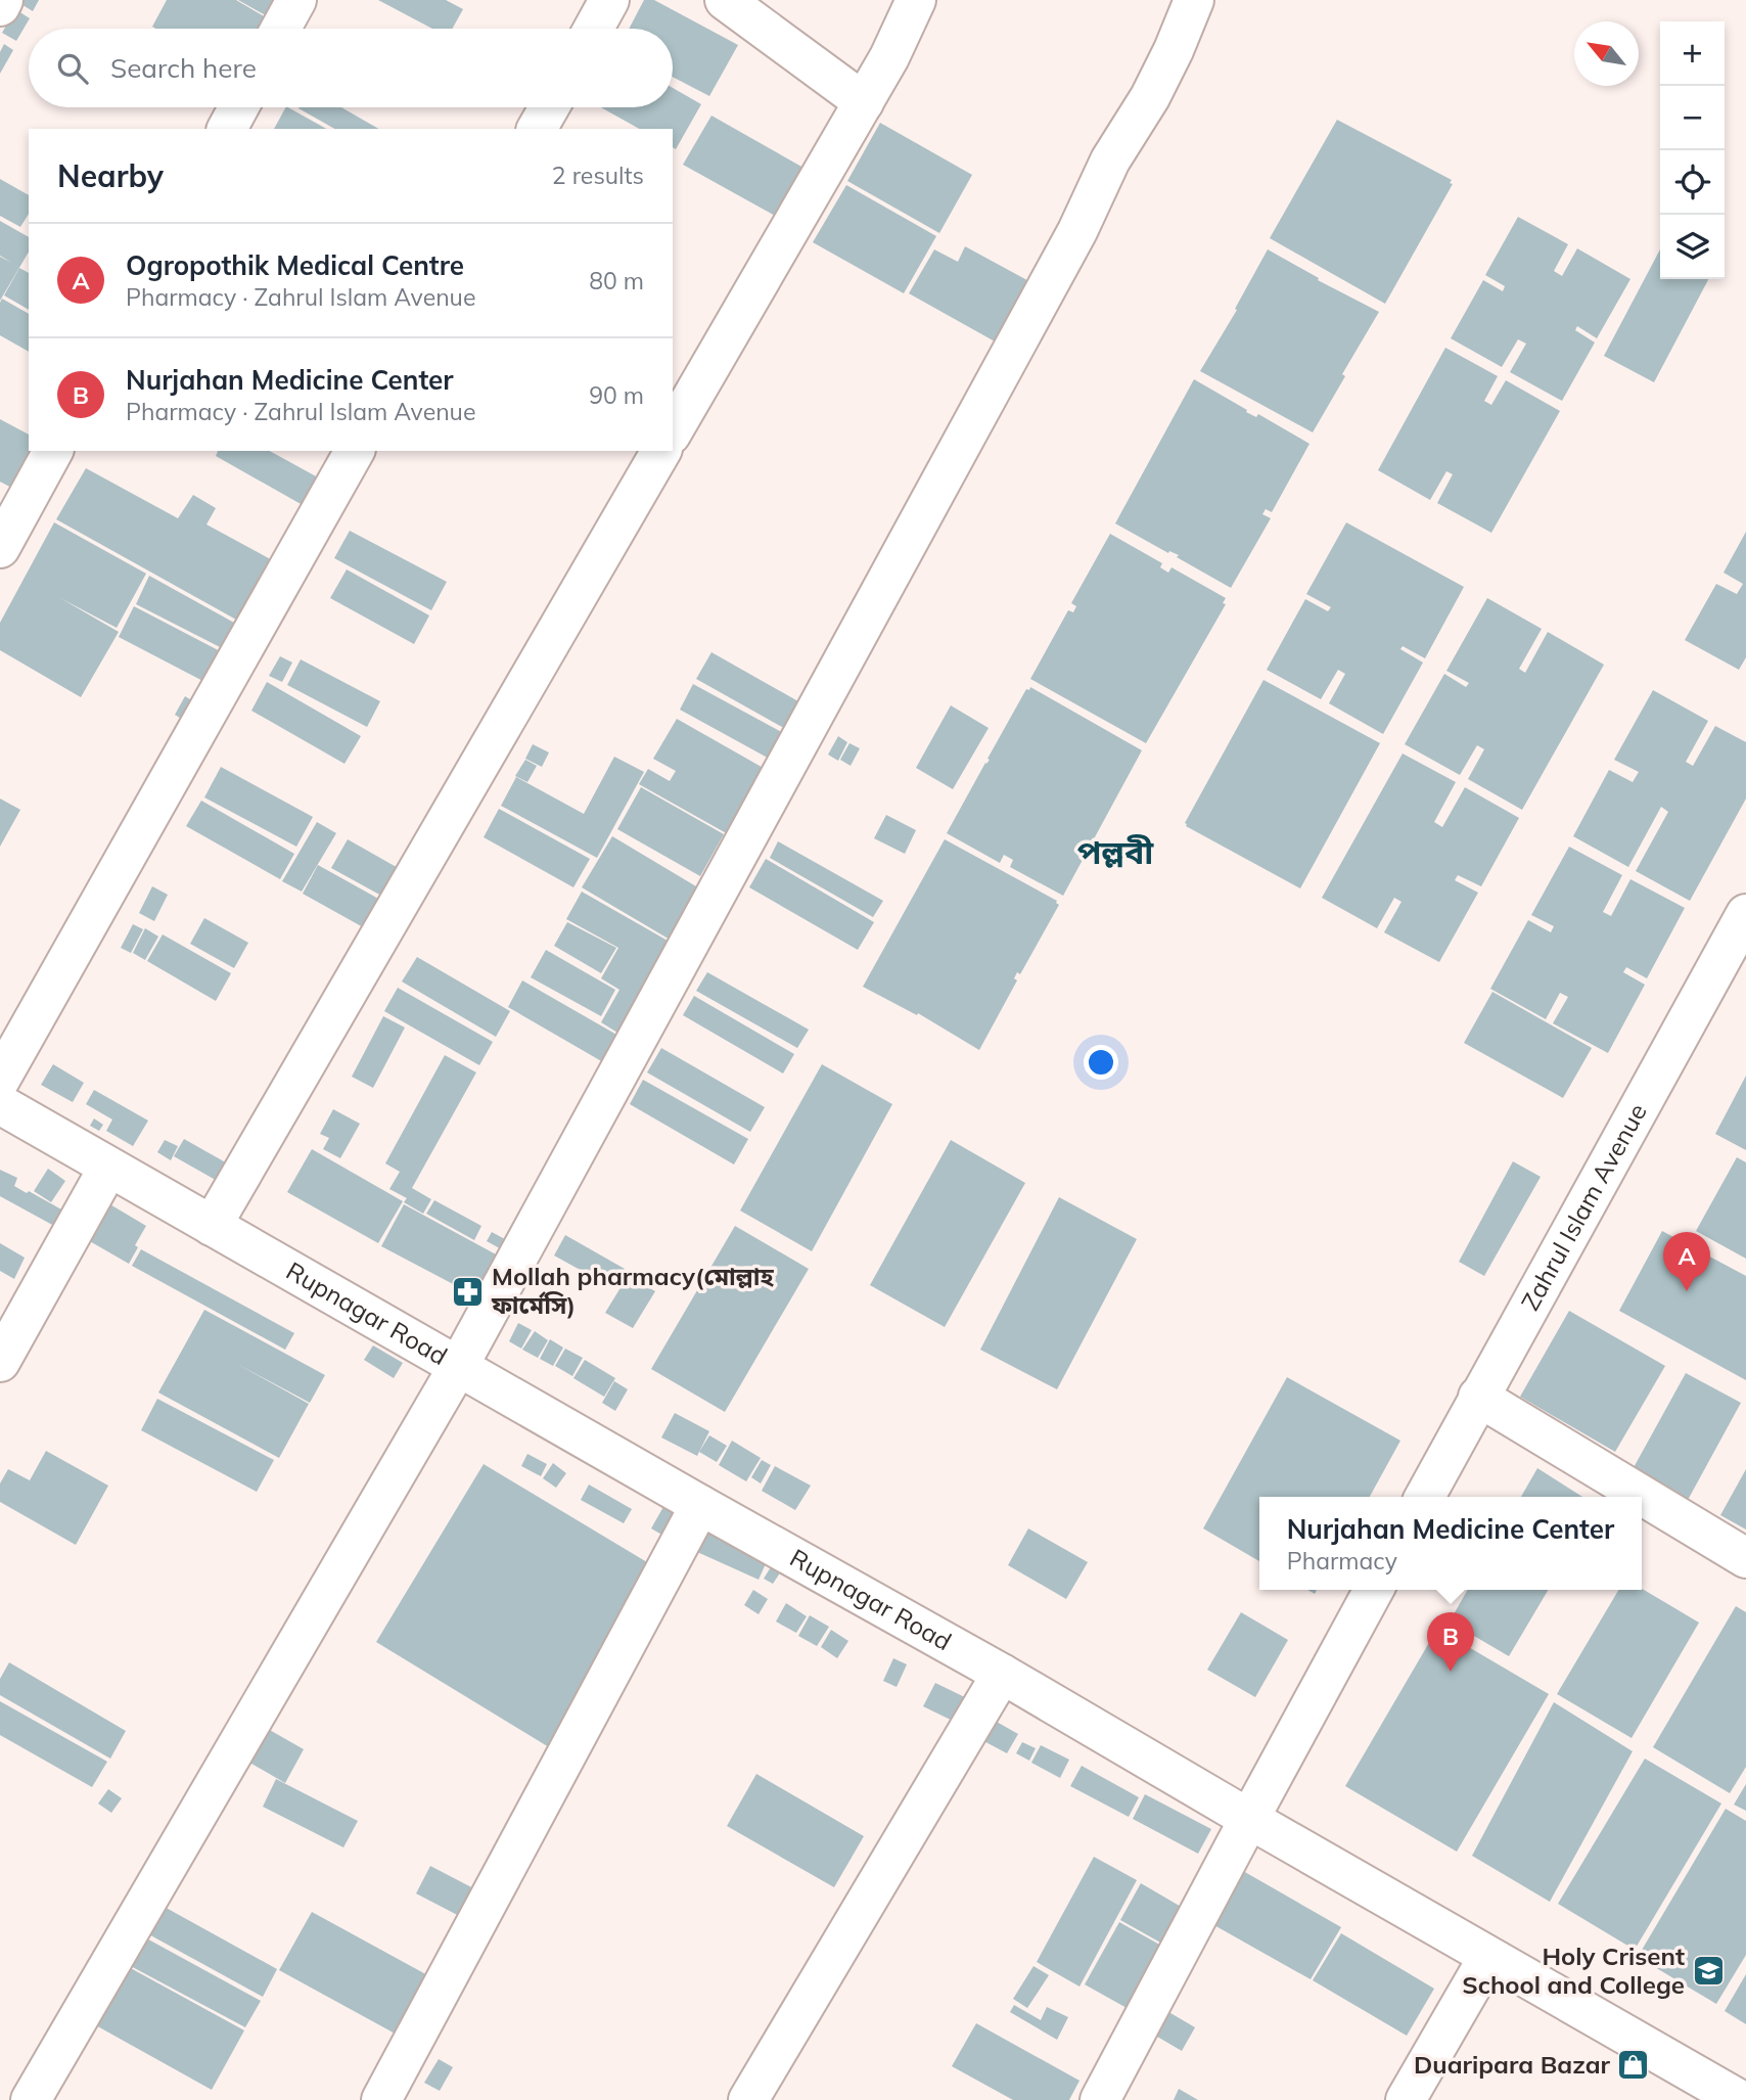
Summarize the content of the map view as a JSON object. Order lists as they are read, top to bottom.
{
  "streets": {
    "street": ["Zahrul Islam Avenue", "Rupnagar Road"]
  },
  "districts": ["পল্লবী"],
  "places": {
    "pharmacy": ["Mollah pharmacy(মোল্লাহ ফার্মেসি)"],
    "school or university": ["Holy Crisent School and College"],
    "shop": ["Duaripara Bazar"]
  },
  "north": "top left",
  "page": {
    "map_buttons": ["+", "−"],
    "search": "Search here",
    "heading": ["Nearby", "2 results"],
    "list": [
      {
        "mark": "A",
        "name": "Ogropothik Medical Centre",
        "note": "Pharmacy · Zahrul Islam Avenue",
        "value": "80 m"
      },
      {
        "mark": "B",
        "name": "Nurjahan Medicine Center",
        "note": "Pharmacy · Zahrul Islam Avenue",
        "value": "90 m"
      }
    ],
    "pins": ["A", "B"],
    "popup": ["Nurjahan Medicine Center", "Pharmacy"]
  }
}
